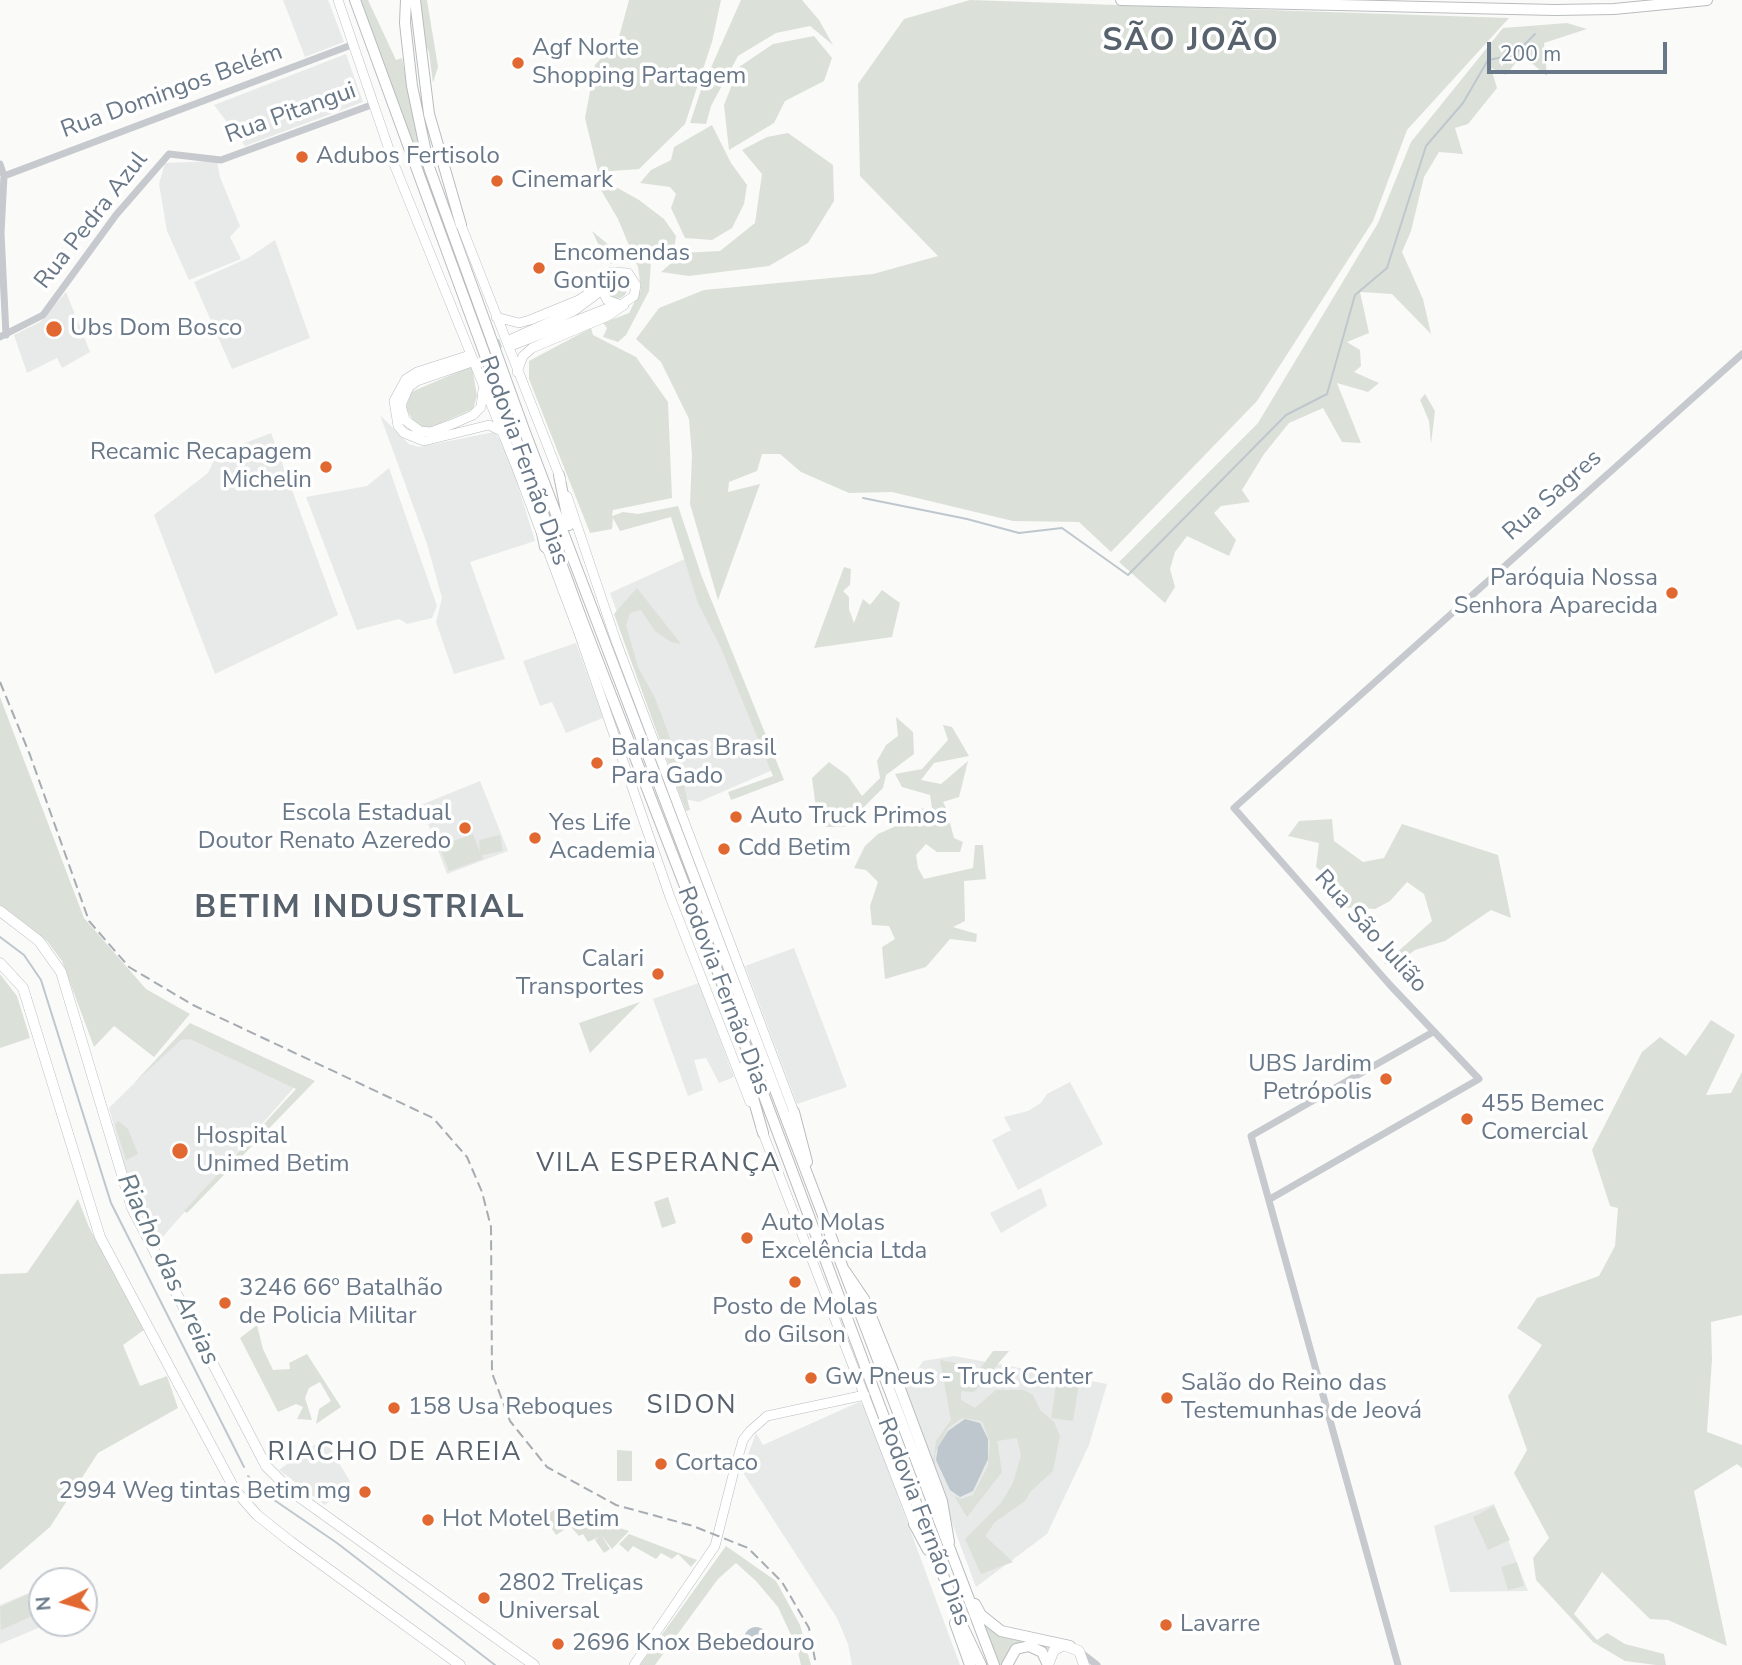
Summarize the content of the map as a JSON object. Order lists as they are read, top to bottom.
{
  "streets": {
    "highway": ["Rodovia Fernão Dias"],
    "street": [
      "Rua Domingos Belém",
      "Rua Pitangui",
      "Rua Pedra Azul",
      "Rua Sagres",
      "Rua São Julião"
    ]
  },
  "crossings": [
    ["Rua Domingos Belém", "Rodovia Fernão Dias"],
    ["Rua Pitangui", "Rua Pedra Azul"],
    ["Rua Pitangui", "Rodovia Fernão Dias"],
    ["Rua Sagres", "Rua São Julião"]
  ],
  "districts": [
    "SÃO JOÃO",
    "BETIM INDUSTRIAL",
    "VILA ESPERANÇA",
    "SIDON",
    "RIACHO DE AREIA"
  ],
  "water": ["Riacho das Areias"],
  "places": [
    "Agf Norte Shopping Partagem",
    "Adubos Fertisolo",
    "Cinemark",
    "Encomendas Gontijo",
    "Ubs Dom Bosco",
    "Recamic Recapagem Michelin",
    "Paróquia Nossa Senhora Aparecida",
    "Balanças Brasil Para Gado",
    "Auto Truck Primos",
    "Escola Estadual Doutor Renato Azeredo",
    "Yes Life Academia",
    "Cdd Betim",
    "Calari Transportes",
    "UBS Jardim Petrópolis",
    "455 Bemec Comercial",
    "Hospital Unimed Betim",
    "Auto Molas Excelência Ltda",
    "Posto de Molas do Gilson",
    "3246 66º Batalhão de Policia Militar",
    "Gw Pneus - Truck Center",
    "Salão do Reino das Testemunhas de Jeová",
    "158 Usa Reboques",
    "Cortaco",
    "2994 Weg tintas Betim mg",
    "Hot Motel Betim",
    "2802 Treliças Universal",
    "Lavarre",
    "2696 Knox Bebedouro"
  ],
  "scale_bar": "200 m",
  "north": "left"
}
